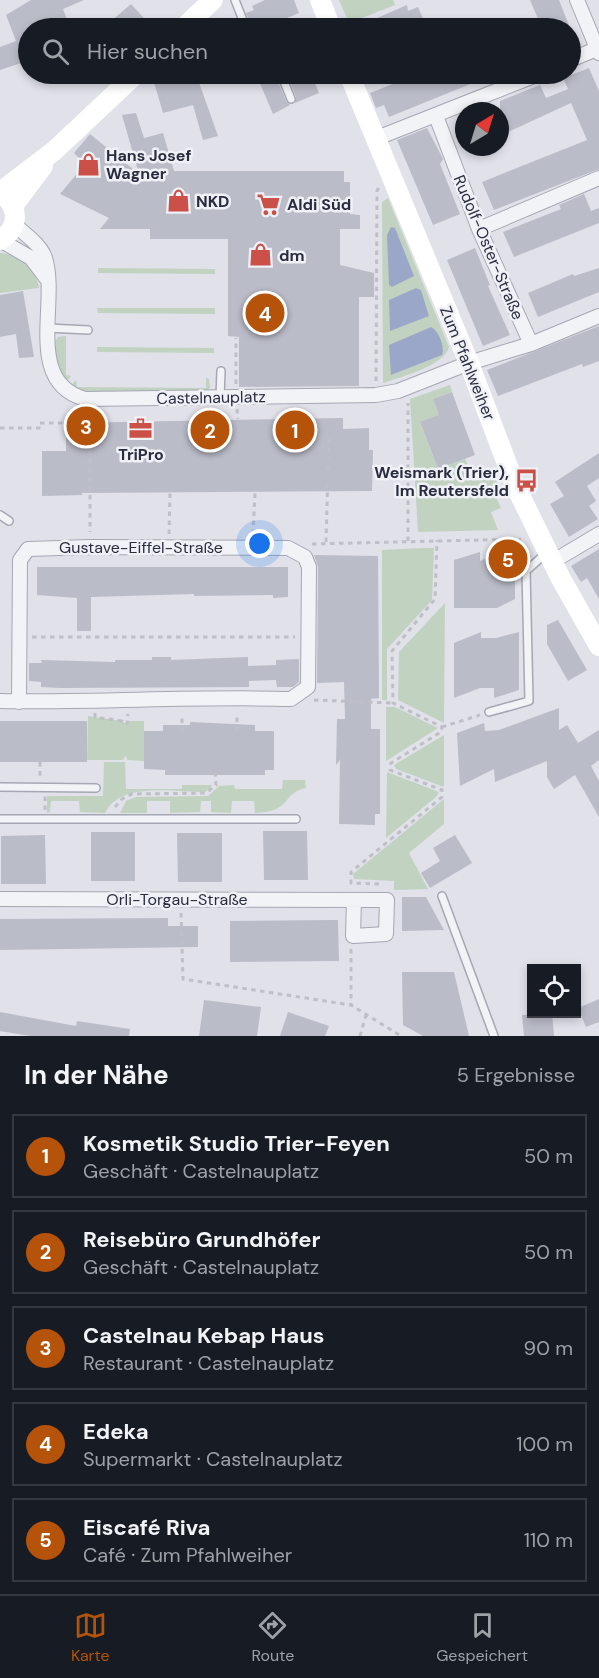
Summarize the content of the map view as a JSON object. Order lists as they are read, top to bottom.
{
  "streets": {
    "street": [
      "Rudolf-Oster-Straße",
      "Zum Pfahlweiher",
      "Castelnauplatz",
      "Gustave-Eiffel-Straße",
      "Orli-Torgau-Straße"
    ]
  },
  "crossings": [
    ["Rudolf-Oster-Straße", "Castelnauplatz"],
    ["Zum Pfahlweiher", "Castelnauplatz"]
  ],
  "places": {
    "shop": ["Hans Josef Wagner", "NKD", "dm"],
    "supermarket": ["Aldi Süd"],
    "office": ["TriPro"],
    "bus stop": ["Weismark (Trier), Im Reutersfeld"]
  },
  "north": "top right",
  "page": {
    "search": "Hier suchen",
    "pins": [
      "4",
      "3",
      "1",
      "2",
      "5"
    ],
    "heading": ["In der Nähe", "5 Ergebnisse"],
    "list": [
      {
        "mark": "1",
        "name": "Kosmetik Studio Trier-Feyen",
        "note": "Geschäft · Castelnauplatz",
        "value": "50 m"
      },
      {
        "mark": "2",
        "name": "Reisebüro Grundhöfer",
        "note": "Geschäft · Castelnauplatz",
        "value": "50 m"
      },
      {
        "mark": "3",
        "name": "Castelnau Kebap Haus",
        "note": "Restaurant · Castelnauplatz",
        "value": "90 m"
      },
      {
        "mark": "4",
        "name": "Edeka",
        "note": "Supermarkt · Castelnauplatz",
        "value": "100 m"
      },
      {
        "mark": "5",
        "name": "Eiscafé Riva",
        "note": "Café · Zum Pfahlweiher",
        "value": "110 m"
      }
    ],
    "nav": ["Karte", "Route", "Gespeichert"]
  }
}
